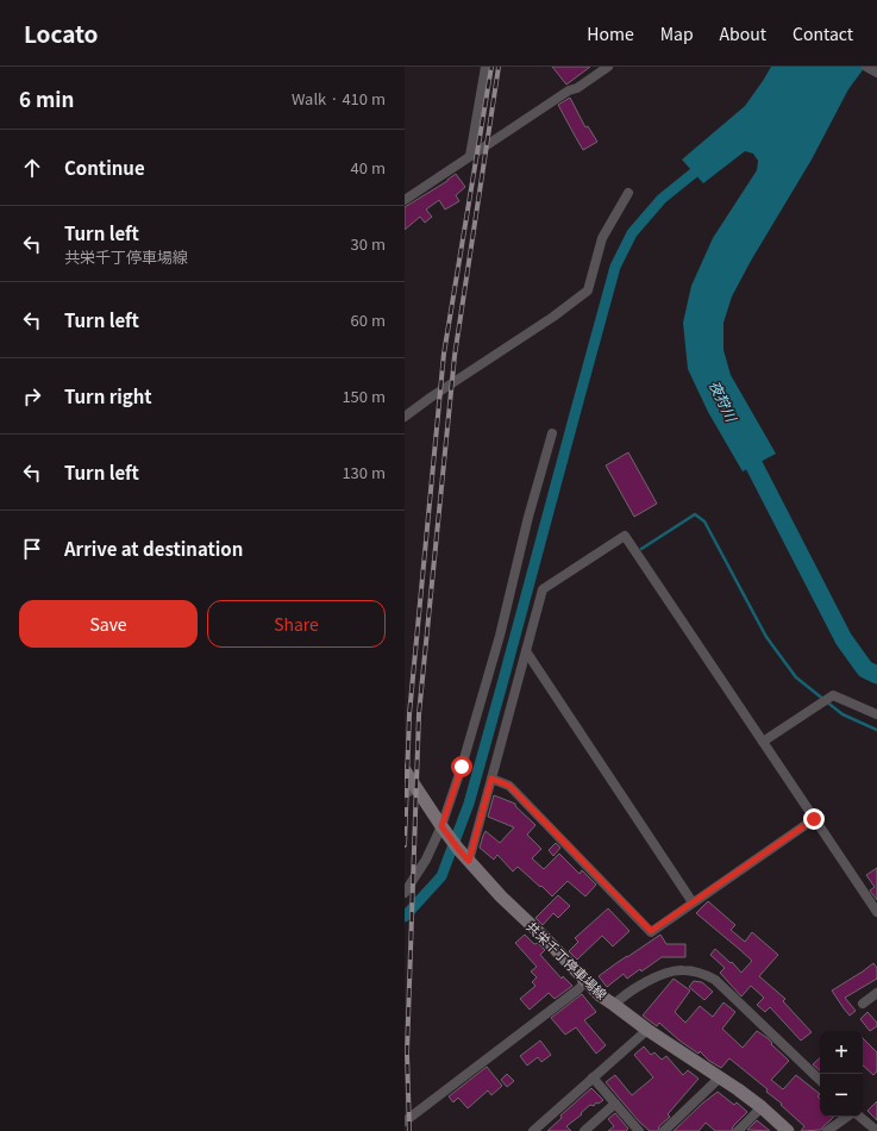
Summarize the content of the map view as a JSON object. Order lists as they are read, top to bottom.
{
  "streets": {
    "main road": ["共栄千丁停車場線"]
  },
  "water": ["夜狩川"],
  "page": {
    "header": "Locato",
    "nav": [
      "Home",
      "Map",
      "About",
      "Contact"
    ],
    "heading": ["6 min", "Walk · 410 m"],
    "list": [
      ["Continue", "40 m"],
      ["Turn left", "共栄千丁停車場線", "30 m"],
      ["Turn left", "60 m"],
      ["Turn right", "150 m"],
      ["Turn left", "130 m"],
      "Arrive at destination"
    ],
    "buttons": ["Save", "Share"],
    "map_buttons": ["+", "−"]
  }
}
